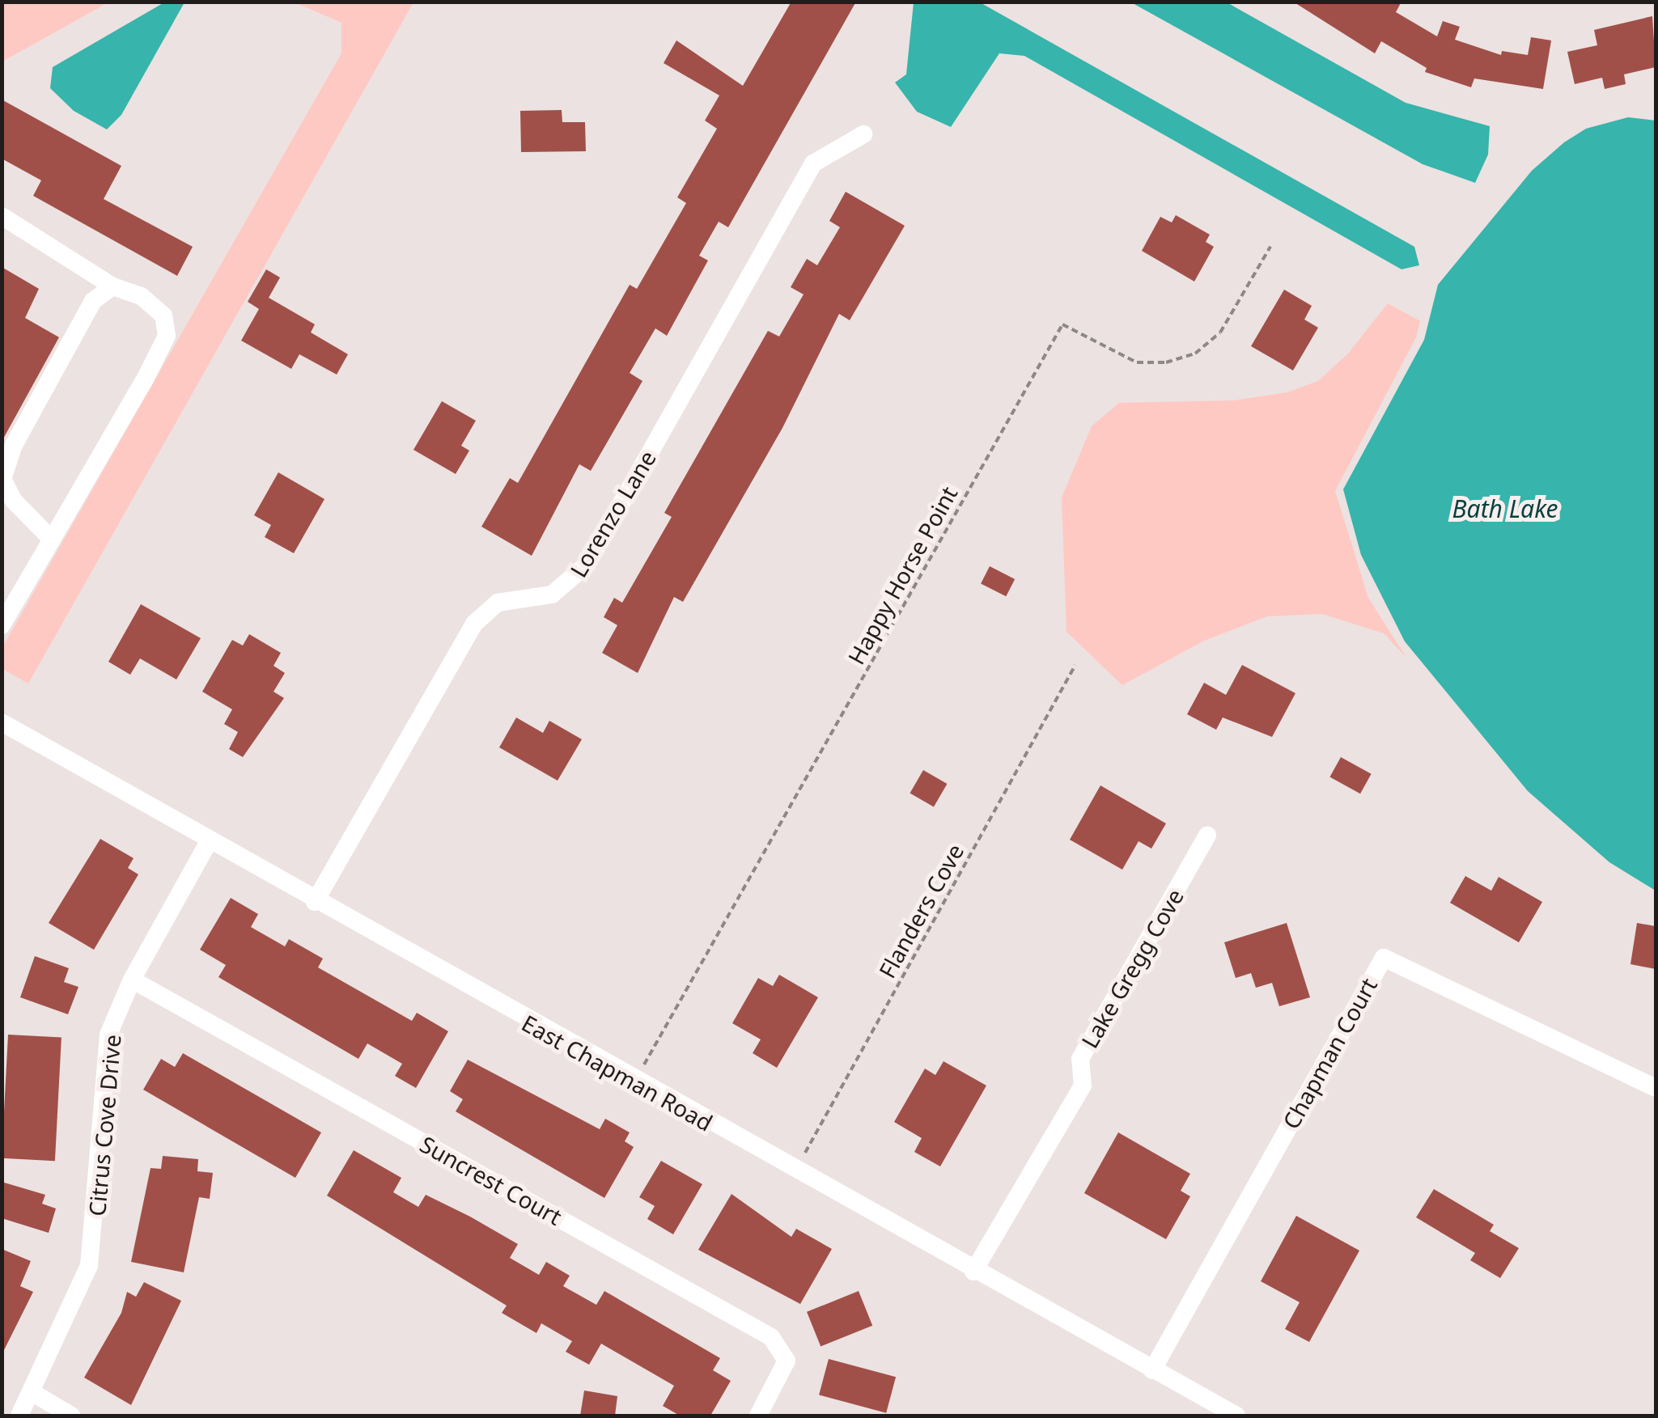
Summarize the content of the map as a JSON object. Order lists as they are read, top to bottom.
{
  "streets": {
    "street": [
      "Lorenzo Lane",
      "Lake Gregg Cove",
      "Chapman Court",
      "East Chapman Road",
      "Citrus Cove Drive",
      "Suncrest Court"
    ],
    "path": ["Happy Horse Point", "Flanders Cove"]
  },
  "crossings": [
    ["Lorenzo Lane", "East Chapman Road"],
    ["Happy Horse Point", "East Chapman Road"],
    ["Flanders Cove", "East Chapman Road"],
    ["Lake Gregg Cove", "East Chapman Road"],
    ["Chapman Court", "East Chapman Road"],
    ["East Chapman Road", "Citrus Cove Drive"],
    ["Citrus Cove Drive", "Suncrest Court"]
  ],
  "water": ["Bath Lake"]
}
